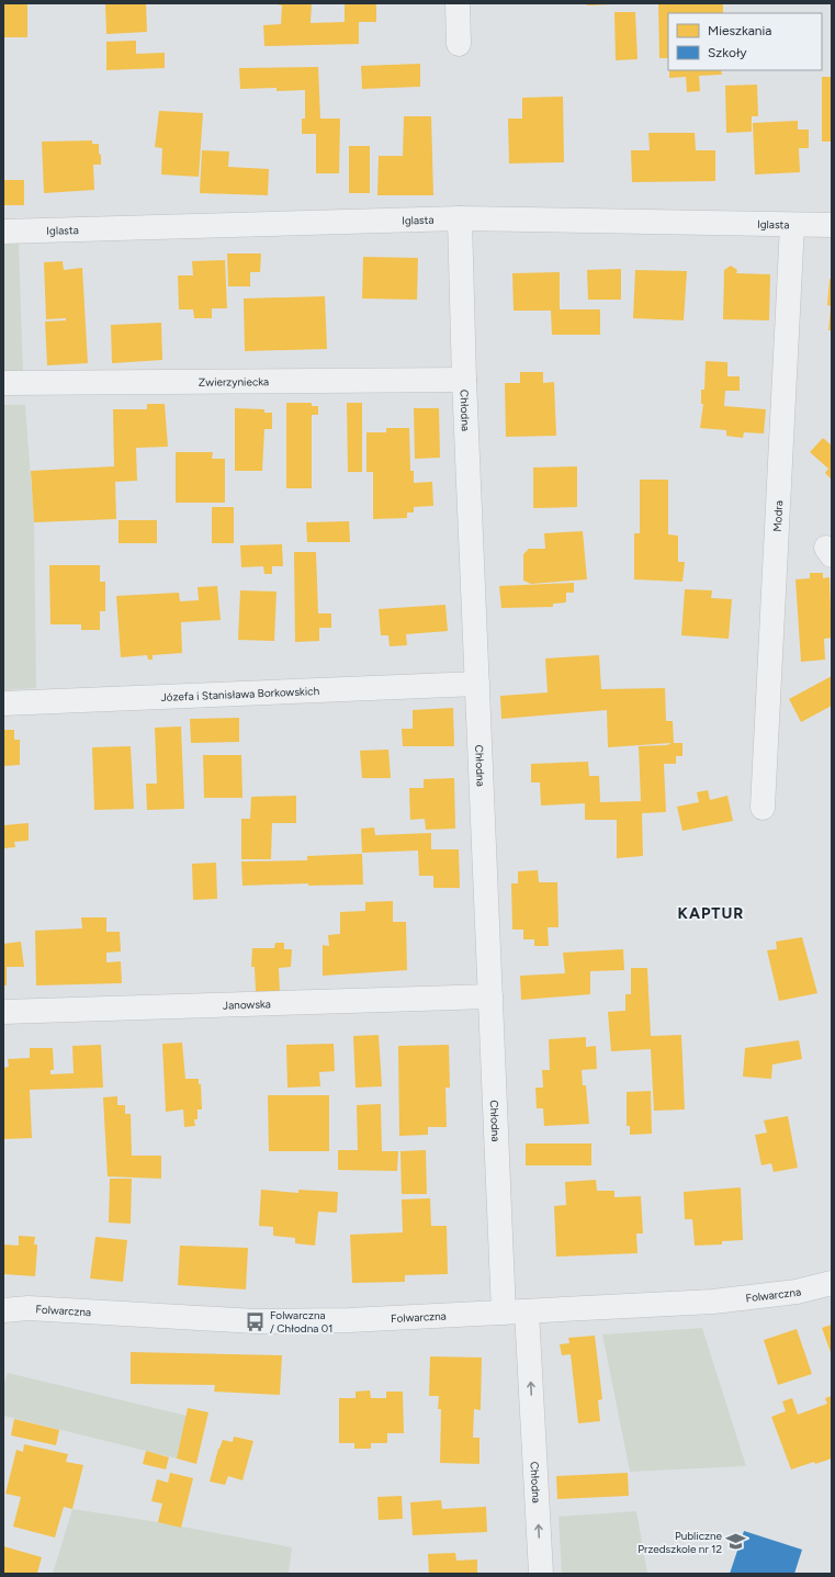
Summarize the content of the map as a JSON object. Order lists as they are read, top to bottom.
{
  "streets": {
    "street": [
      "Iglasta",
      "Zwierzyniecka",
      "Chłodna",
      "Modra",
      "Józefa i Stanisława Borkowskich",
      "Janowska",
      "Folwarczna"
    ]
  },
  "crossings": [
    ["Iglasta", "Chłodna"],
    ["Iglasta", "Modra"],
    ["Zwierzyniecka", "Chłodna"],
    ["Chłodna", "Józefa i Stanisława Borkowskich"],
    ["Chłodna", "Janowska"],
    ["Chłodna", "Folwarczna"]
  ],
  "districts": ["KAPTUR"],
  "places": {
    "bus stop": ["Folwarczna / Chłodna 01"],
    "school or university": ["Publiczne Przedszkole nr 12"]
  },
  "legend": ["Mieszkania", "Szkoły"]
}
